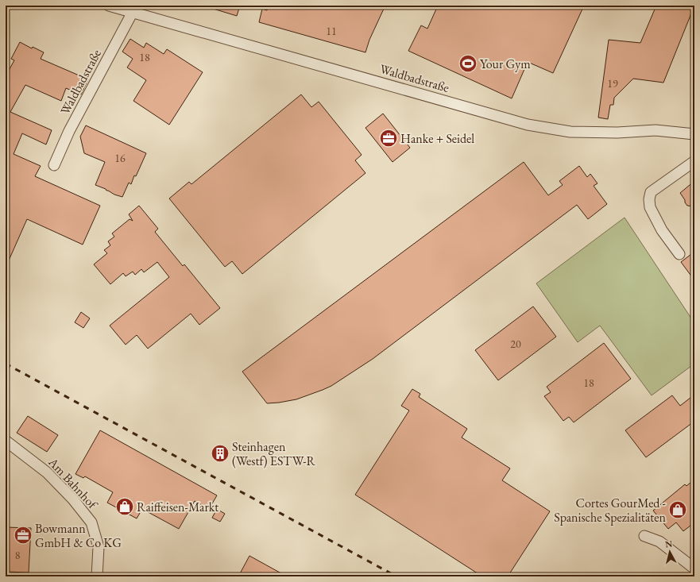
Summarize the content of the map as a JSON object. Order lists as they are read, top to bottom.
{
  "streets": {
    "street": ["Waldbadstraße", "Am Bahnhof"]
  },
  "places": {
    "sports": ["Your Gym"],
    "office": ["Hanke + Seidel", "Bowmann GmbH & Co KG"],
    "building": ["Steinhagen (Westf) ESTW-R"],
    "shop": ["Raiffeisen-Markt", "Cortes GourMed - Spanische Spezialitäten"]
  },
  "house_numbers": [
    "11",
    "18",
    "19",
    "16",
    "20",
    "18",
    "8"
  ],
  "north": "top"
}
